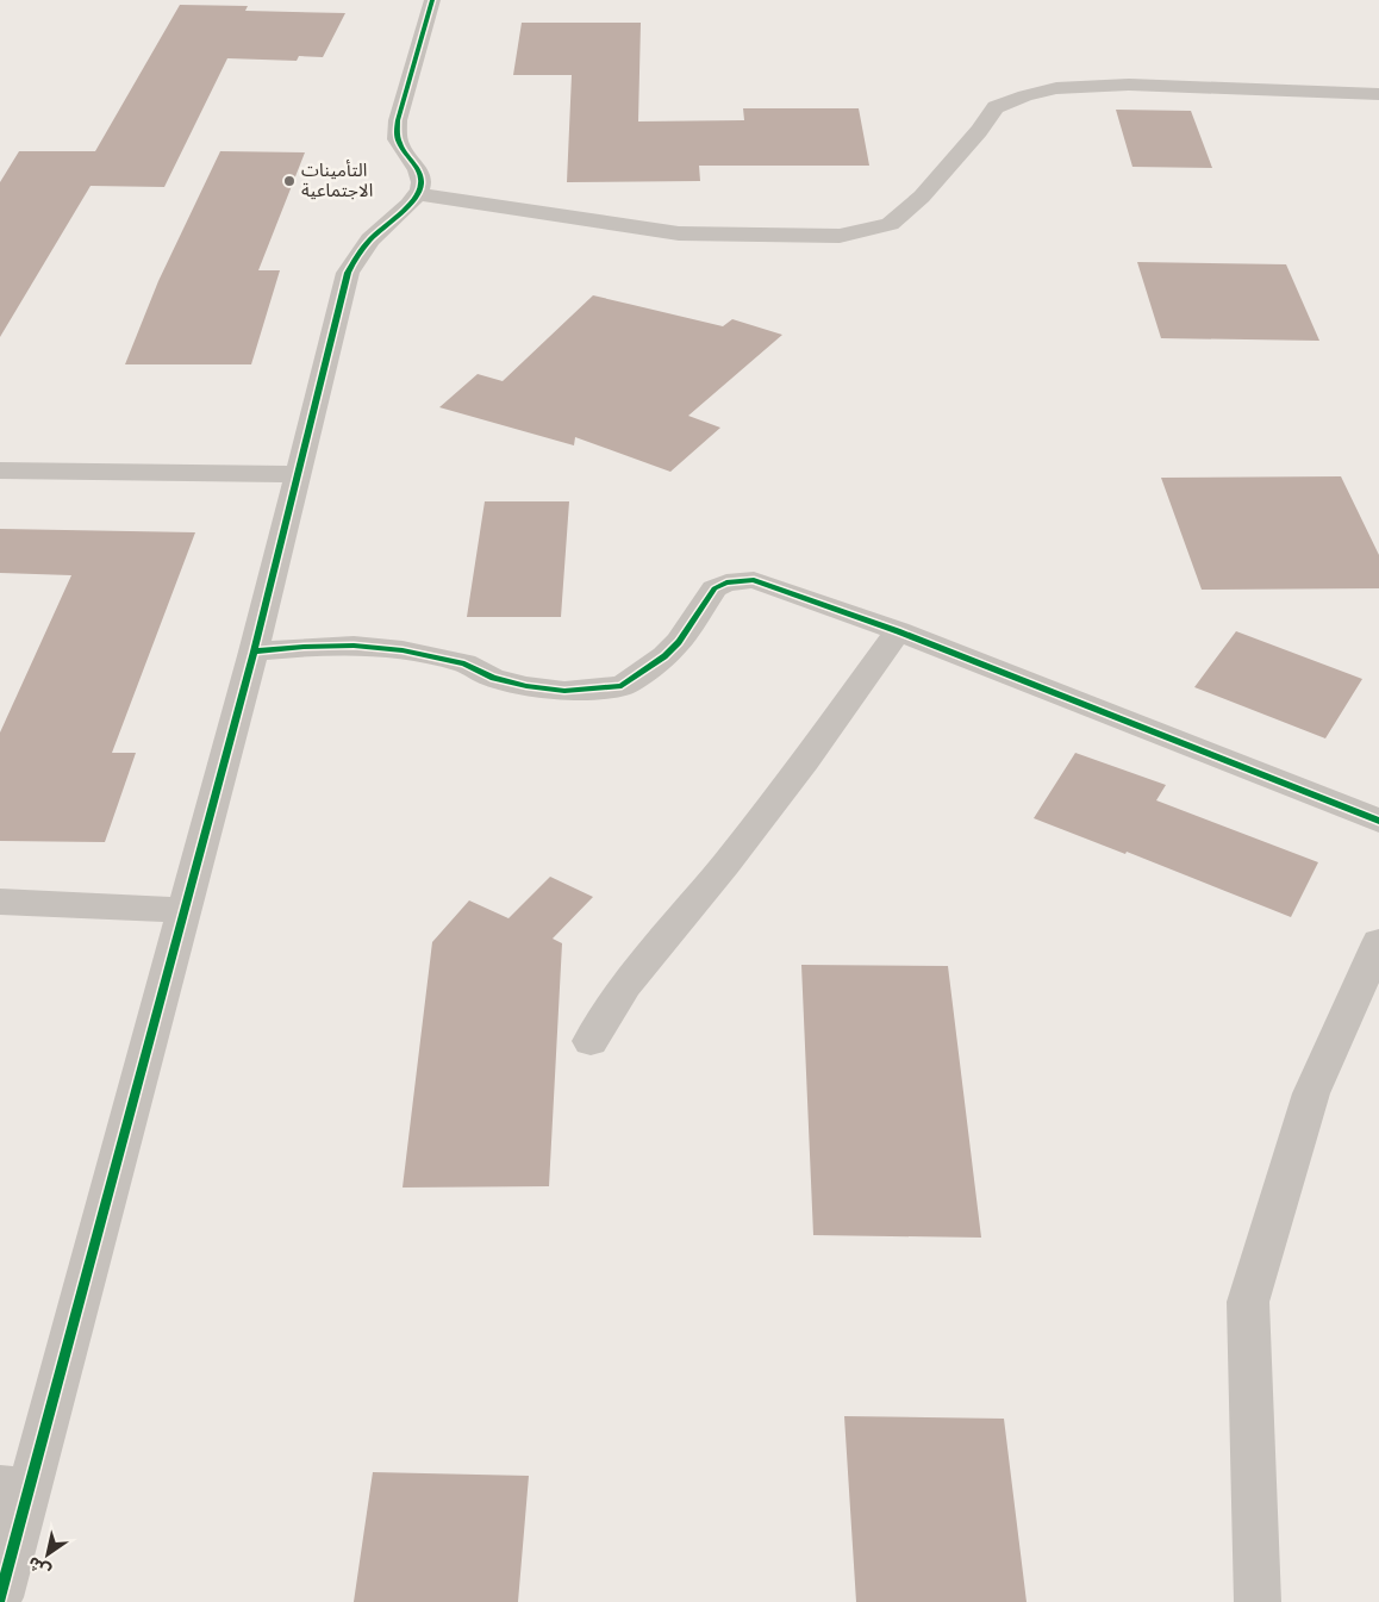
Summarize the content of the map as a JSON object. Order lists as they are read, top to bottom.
{
  "places": ["التأمينات الاجتماعية"],
  "north": "bottom left"
}
